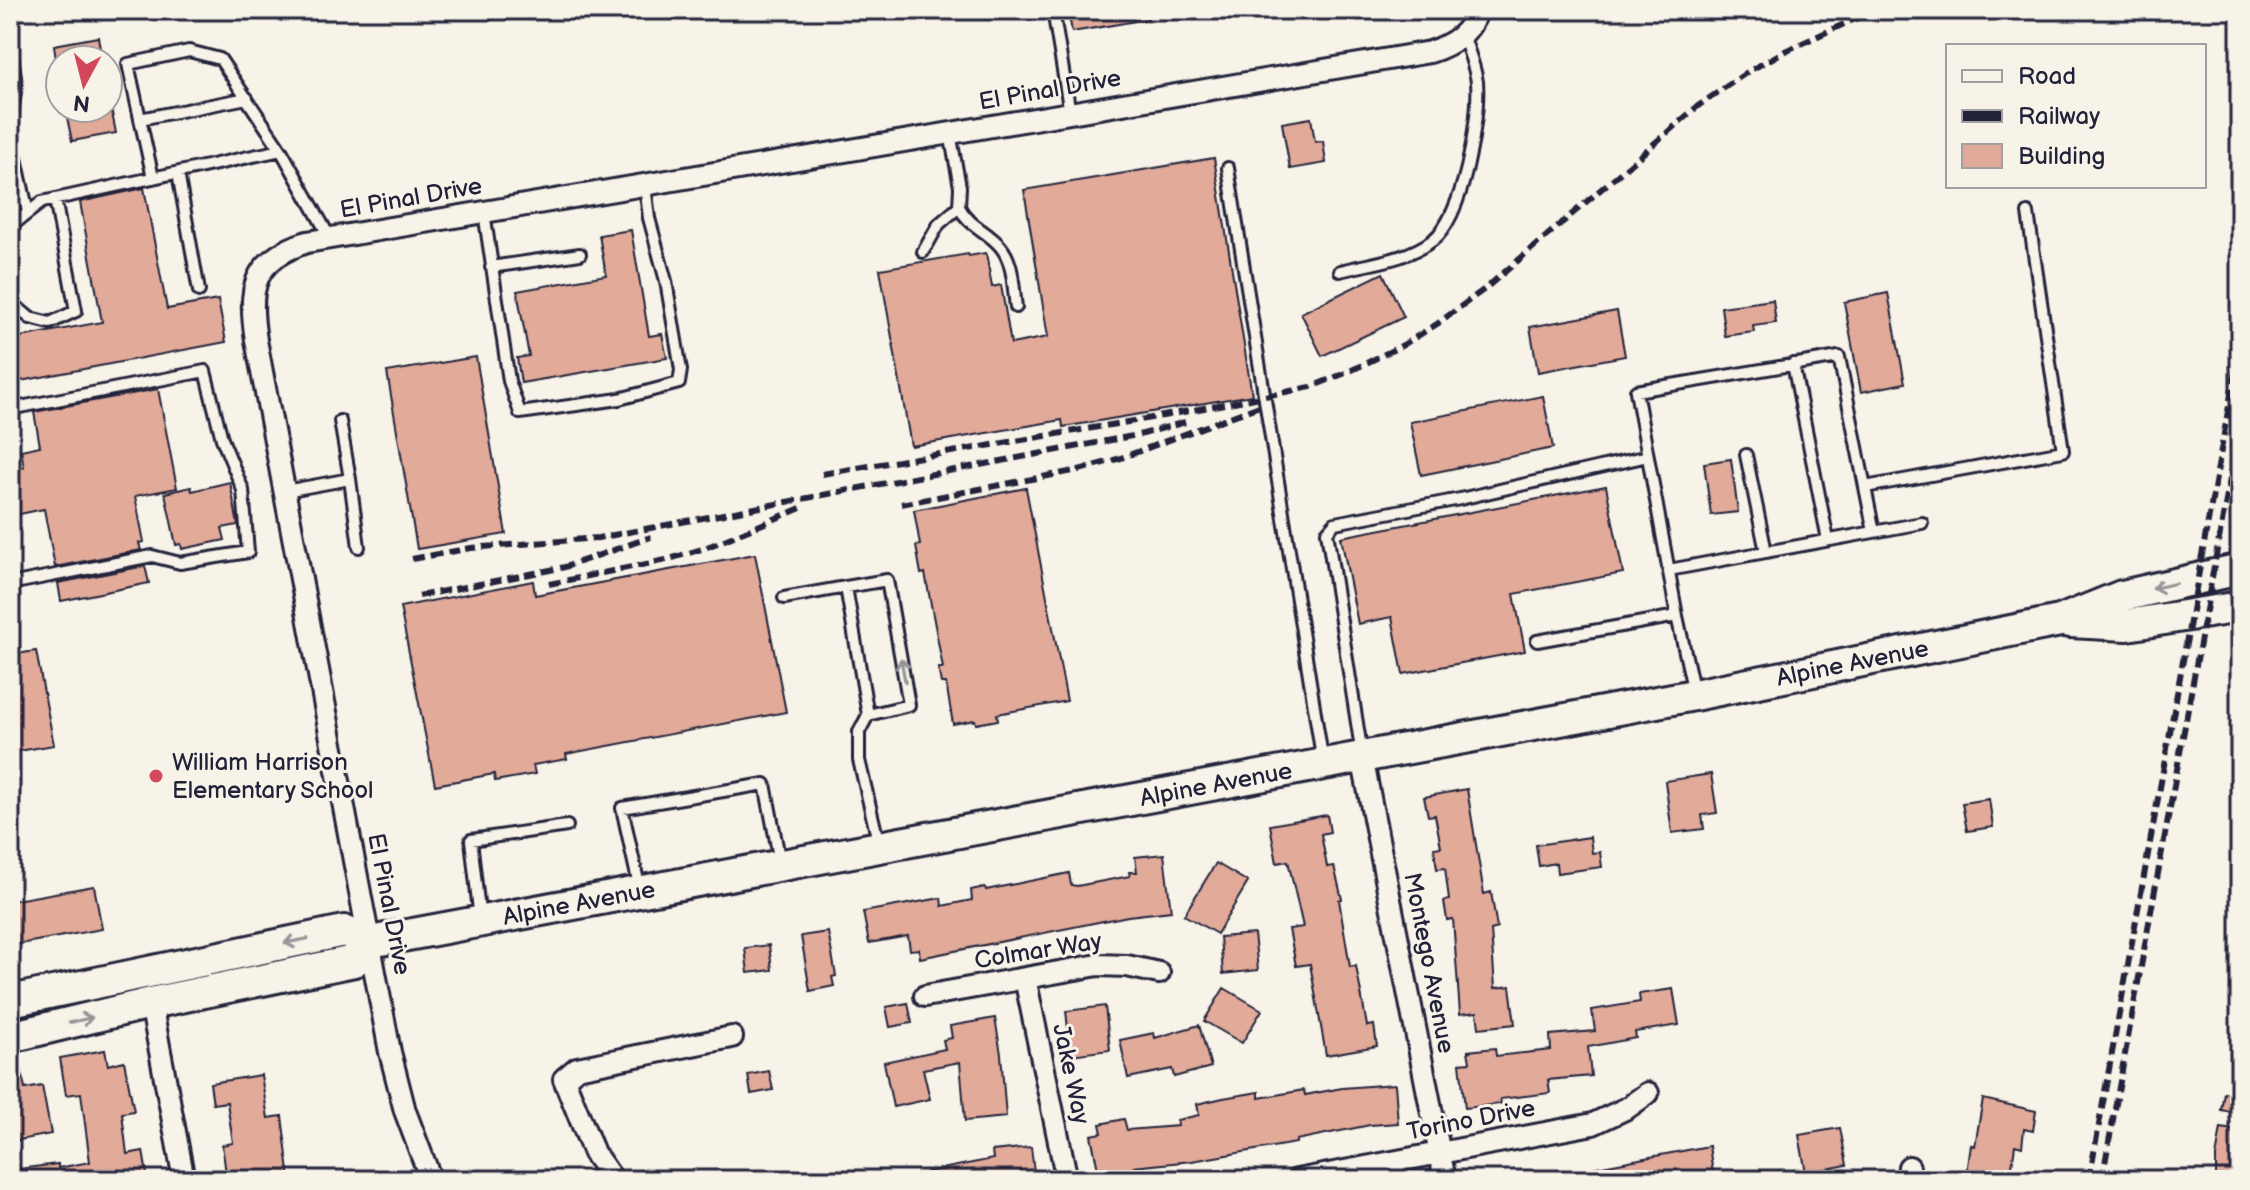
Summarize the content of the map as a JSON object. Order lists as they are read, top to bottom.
{
  "streets": {
    "street": [
      "El Pinal Drive",
      "Alpine Avenue",
      "Colmar Way",
      "Montego Avenue",
      "Jake Way",
      "Torino Drive"
    ]
  },
  "crossings": [
    ["El Pinal Drive", "Alpine Avenue"],
    ["Alpine Avenue", "Montego Avenue"],
    ["Colmar Way", "Jake Way"],
    ["Montego Avenue", "Torino Drive"]
  ],
  "places": ["William Harrison Elementary School"],
  "legend": ["Road", "Railway", "Building"],
  "north": "bottom"
}
